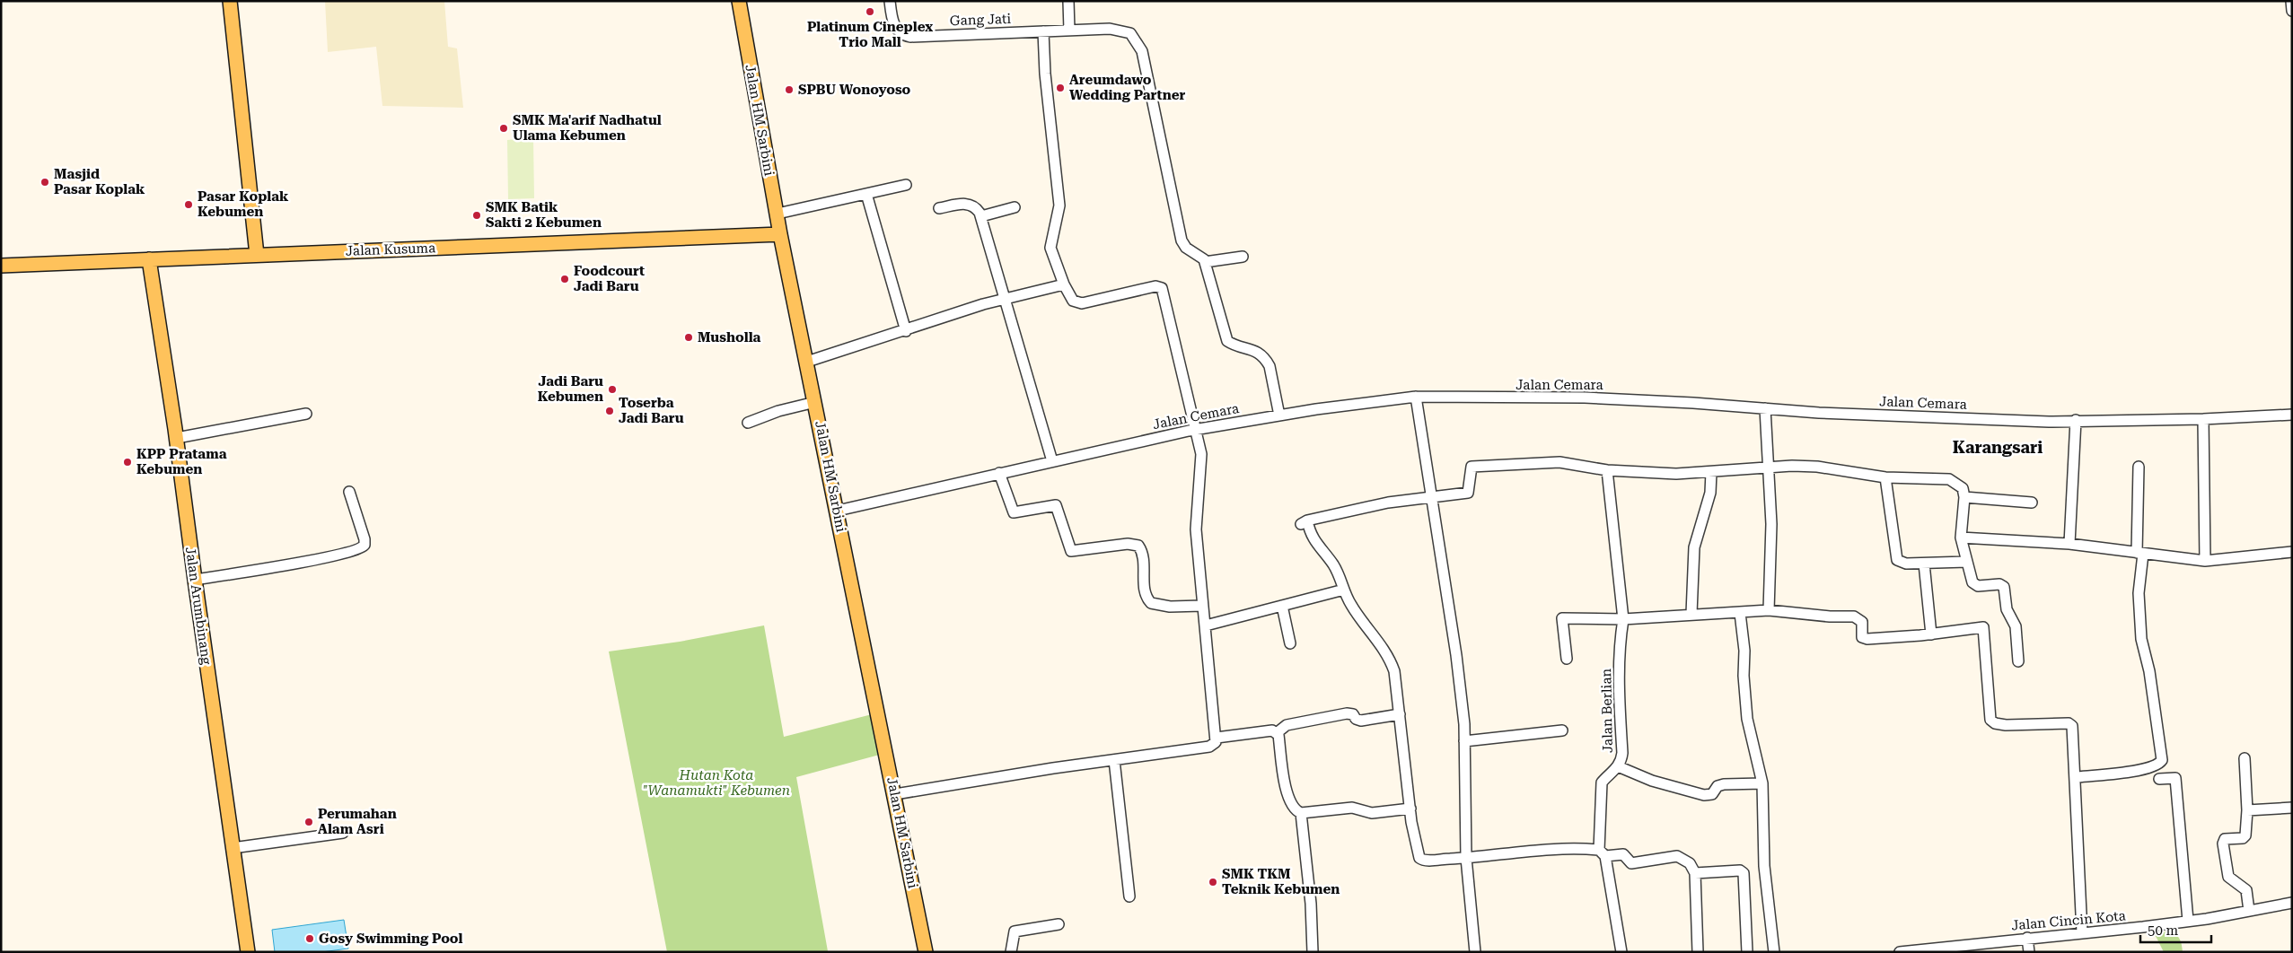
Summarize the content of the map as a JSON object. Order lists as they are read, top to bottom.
{
  "streets": {
    "main road": ["Jalan HM Sarbini", "Jalan Kusuma", "Jalan Arumbinang"],
    "street": [
      "Gang Jati",
      "Jalan Cemara",
      "Jalan Berlian",
      "Jalan Cincin Kota"
    ]
  },
  "crossings": [
    ["Jalan HM Sarbini", "Jalan Kusuma"],
    ["Jalan HM Sarbini", "Jalan Cemara"],
    ["Jalan Kusuma", "Jalan Arumbinang"]
  ],
  "districts": ["Karangsari"],
  "parks": ["Hutan Kota \"Wanamukti\" Kebumen"],
  "places": [
    "Platinum Cineplex Trio Mall",
    "Areumdawo Wedding Partner",
    "SPBU Wonoyoso",
    "SMK Ma'arif Nadhatul Ulama Kebumen",
    "Masjid Pasar Koplak",
    "Pasar Koplak Kebumen",
    "SMK Batik Sakti 2 Kebumen",
    "Foodcourt Jadi Baru",
    "Musholla",
    "Jadi Baru Kebumen",
    "Toserba Jadi Baru",
    "KPP Pratama Kebumen",
    "Perumahan Alam Asri",
    "SMK TKM Teknik Kebumen",
    "Gosy Swimming Pool"
  ],
  "scale_bar": "50 m"
}
